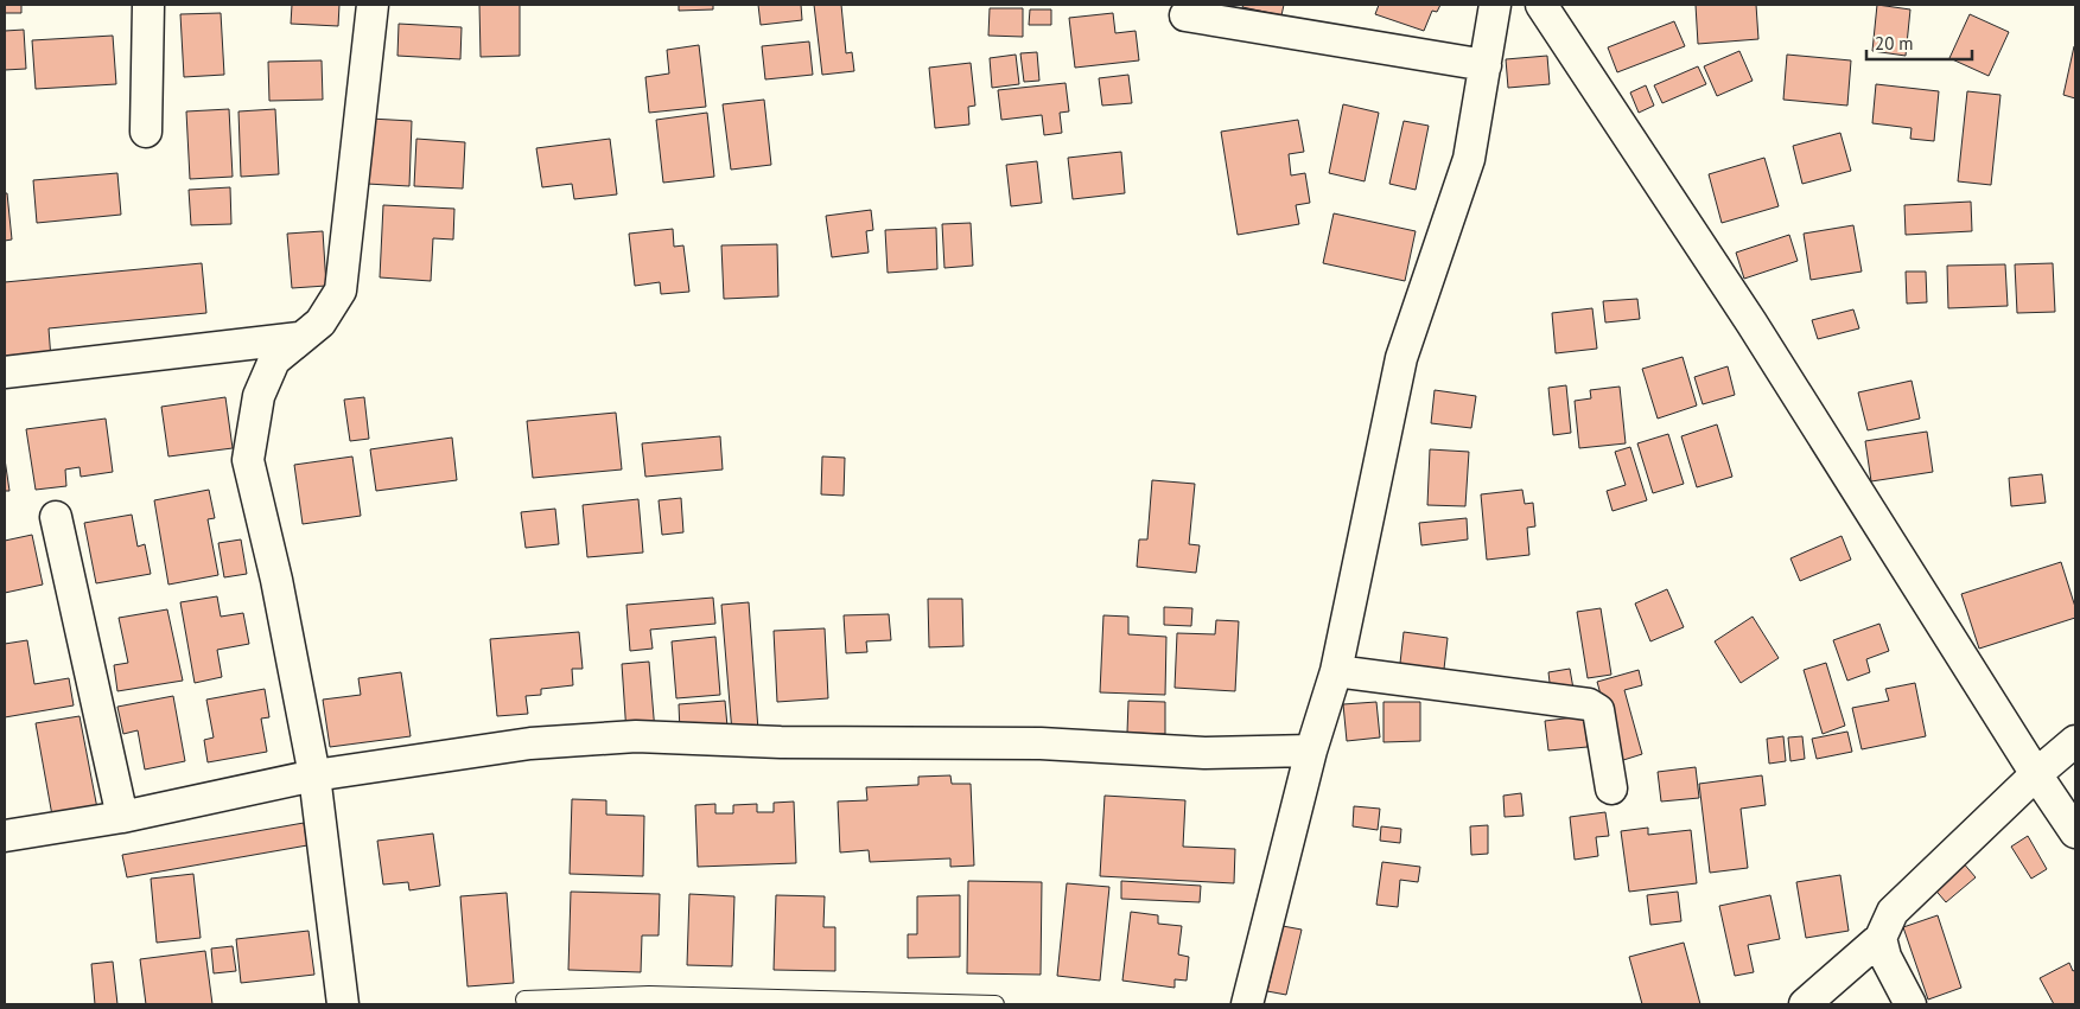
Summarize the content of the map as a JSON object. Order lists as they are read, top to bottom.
{
  "scale_bar": "20 m"
}
